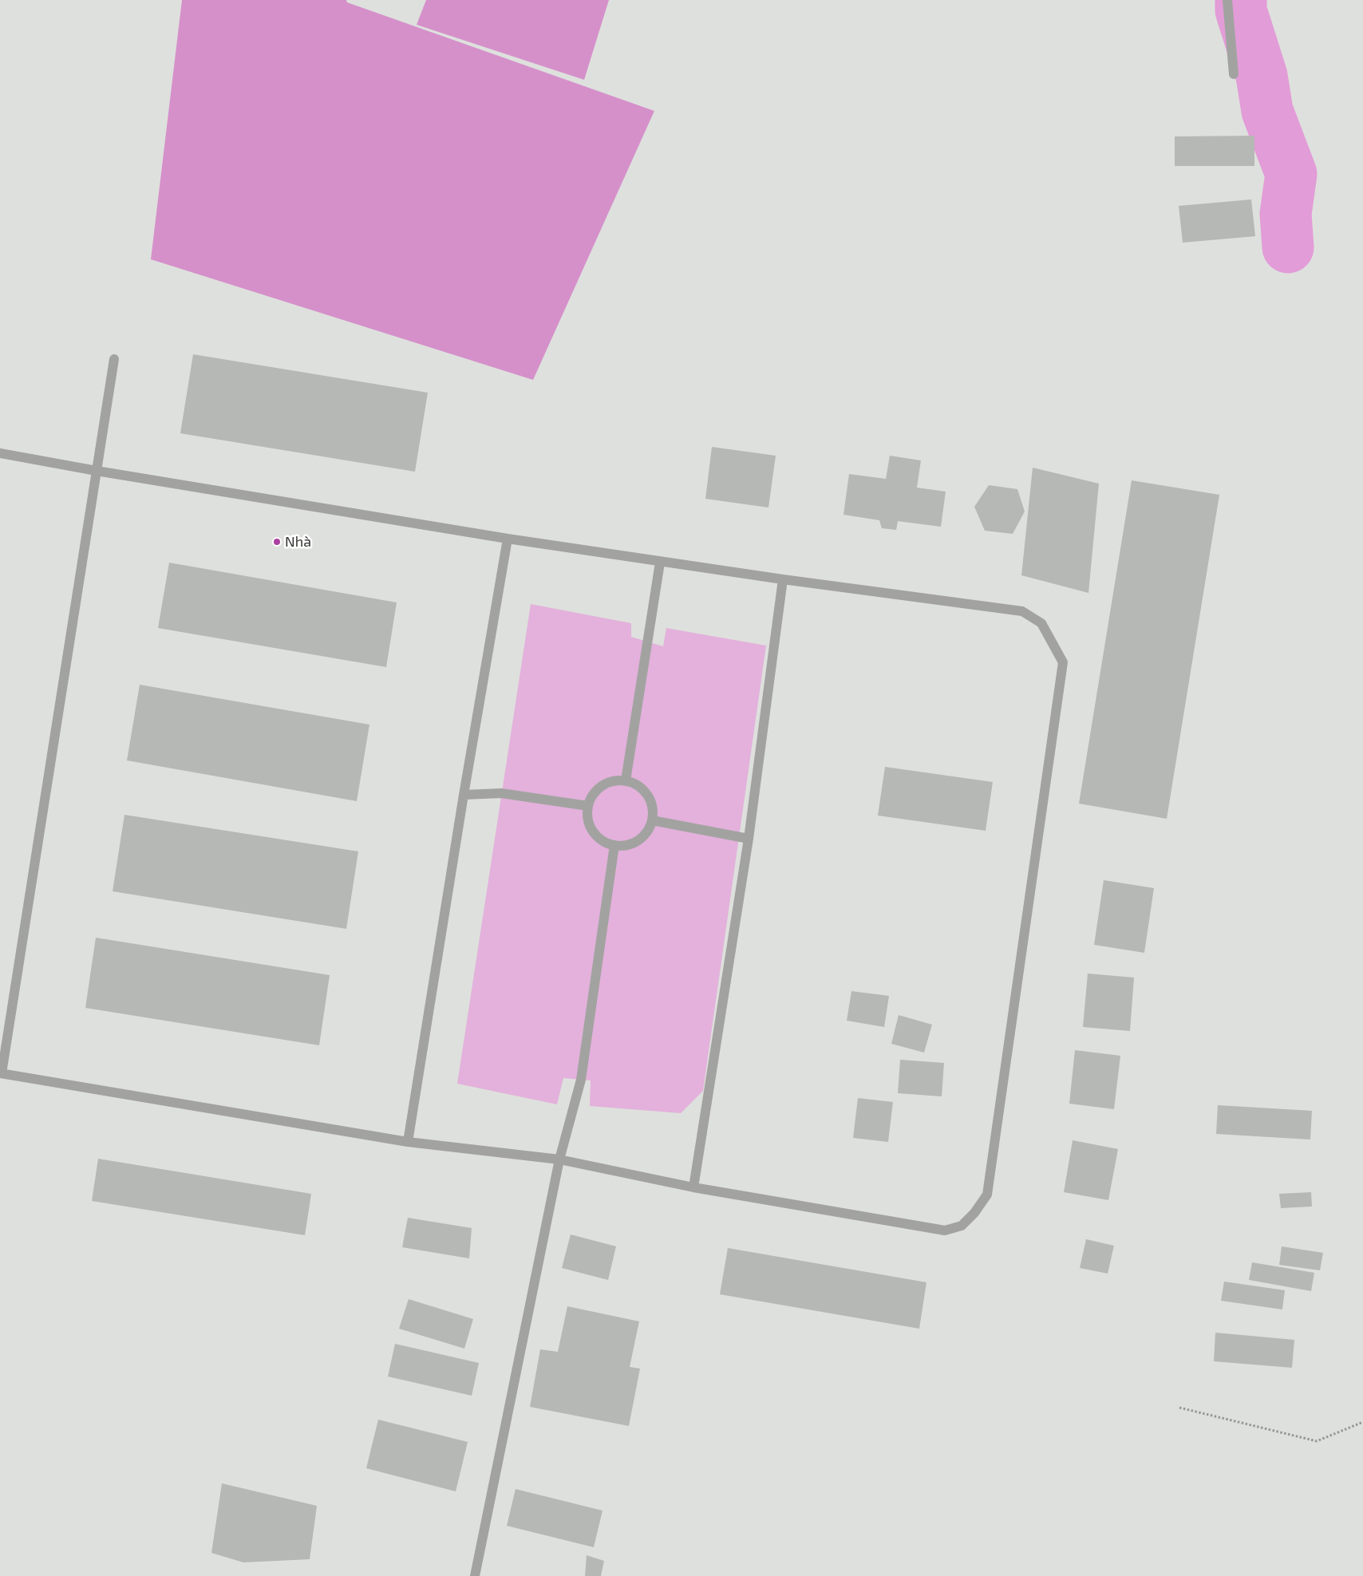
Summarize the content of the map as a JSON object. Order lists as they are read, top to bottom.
{
  "places": ["Nhà"]
}
